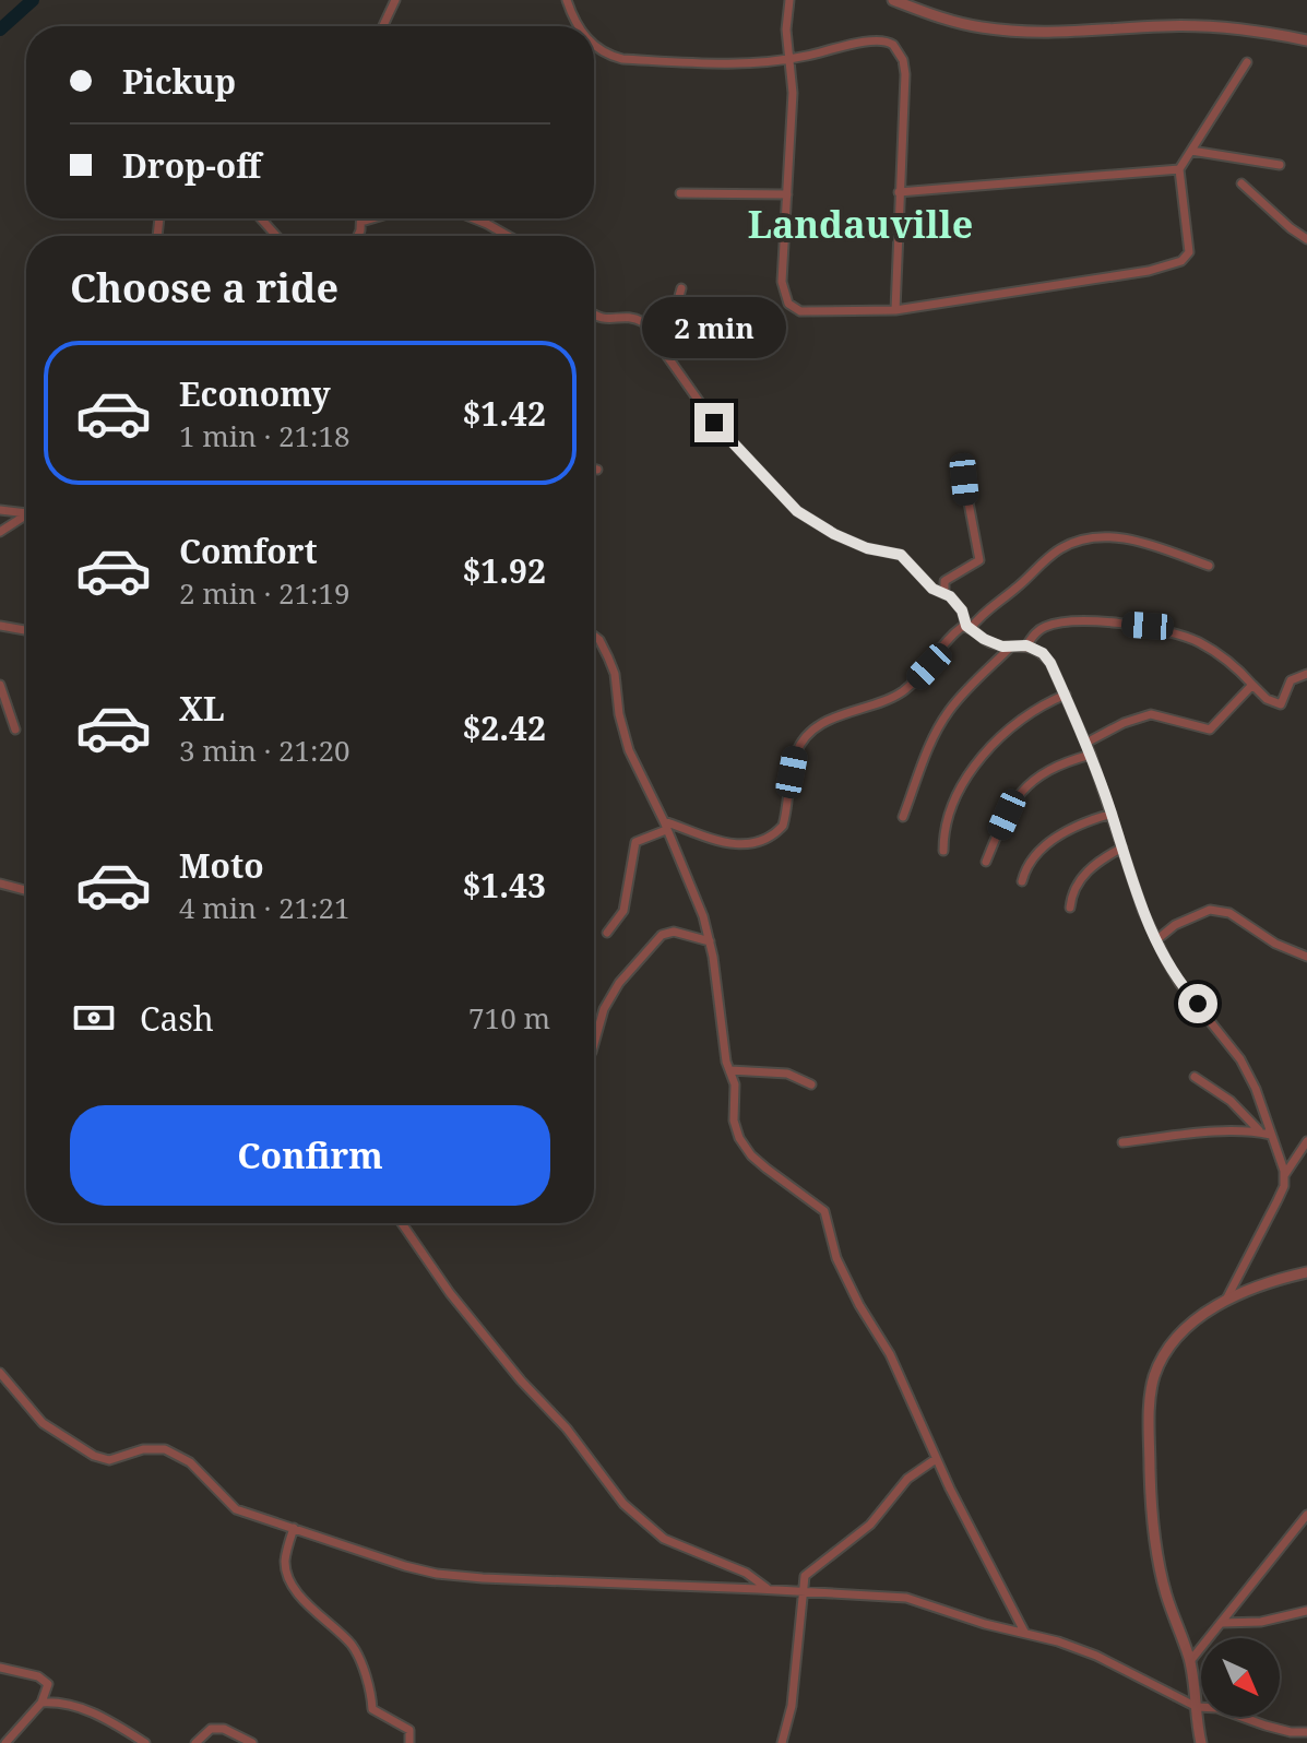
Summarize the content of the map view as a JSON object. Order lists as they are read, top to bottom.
{
  "districts": ["Landauville"],
  "north": "bottom right",
  "page": {
    "banner": ["Pickup", "Drop-off"],
    "heading": "Choose a ride",
    "bubble": "2 min",
    "list": [
      {
        "name": "Economy",
        "note": "1 min · 21:18",
        "value": "$1.42"
      },
      {
        "name": "Comfort",
        "note": "2 min · 21:19",
        "value": "$1.92"
      },
      {
        "name": "XL",
        "note": "3 min · 21:20",
        "value": "$2.42"
      },
      {
        "name": "Moto",
        "note": "4 min · 21:21",
        "value": "$1.43"
      }
    ],
    "pay": ["Cash", "710 m"],
    "buttons": "Confirm"
  }
}
